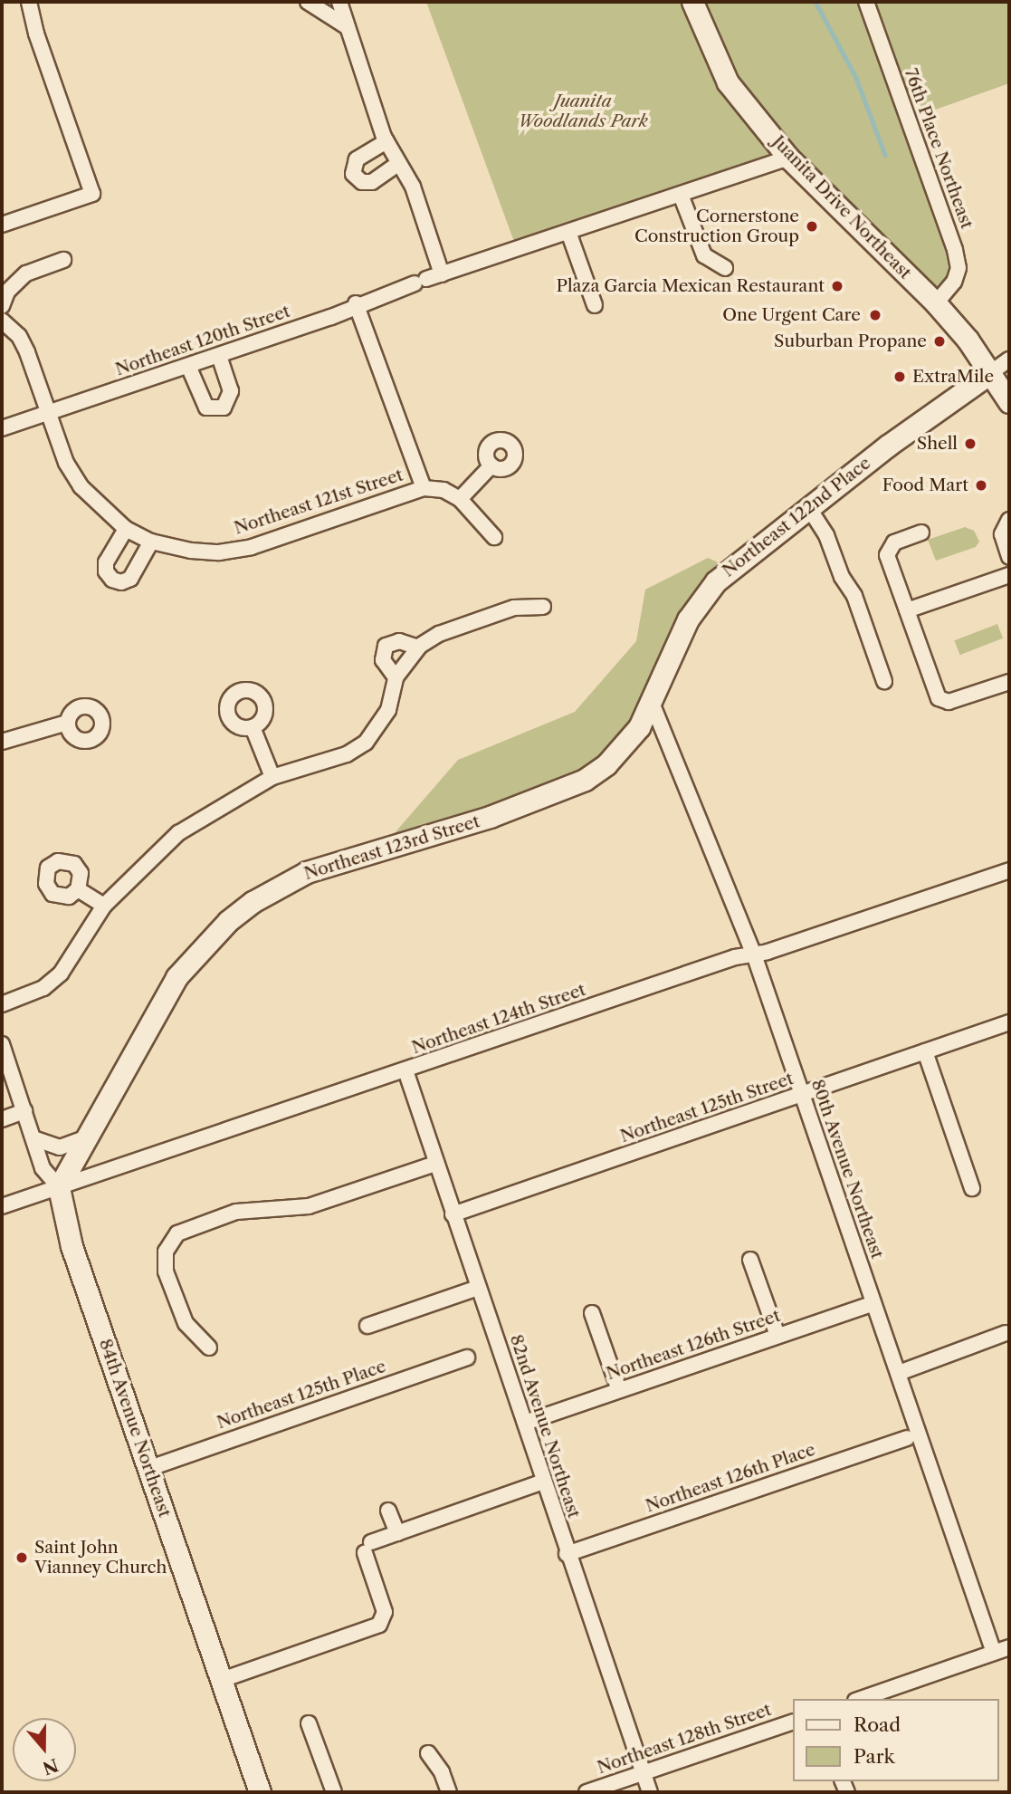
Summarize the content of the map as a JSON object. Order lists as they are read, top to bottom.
{
  "streets": {
    "street": [
      "76th Place Northeast",
      "Juanita Drive Northeast",
      "Northeast 120th Street",
      "Northeast 121st Street",
      "Northeast 122nd Place",
      "Northeast 123rd Street",
      "Northeast 124th Street",
      "Northeast 125th Street",
      "80th Avenue Northeast",
      "Northeast 126th Street",
      "Northeast 125th Place",
      "82nd Avenue Northeast",
      "84th Avenue Northeast",
      "Northeast 126th Place",
      "Northeast 128th Street"
    ]
  },
  "crossings": [
    ["76th Place Northeast", "Juanita Drive Northeast"],
    ["Juanita Drive Northeast", "Northeast 120th Street"],
    ["Juanita Drive Northeast", "Northeast 122nd Place"],
    ["Northeast 122nd Place", "Northeast 123rd Street"],
    ["Northeast 122nd Place", "80th Avenue Northeast"],
    ["Northeast 123rd Street", "Northeast 124th Street"],
    ["Northeast 123rd Street", "80th Avenue Northeast"],
    ["Northeast 123rd Street", "84th Avenue Northeast"],
    ["Northeast 124th Street", "80th Avenue Northeast"],
    ["Northeast 124th Street", "82nd Avenue Northeast"],
    ["Northeast 124th Street", "84th Avenue Northeast"],
    ["Northeast 125th Street", "80th Avenue Northeast"],
    ["Northeast 125th Street", "82nd Avenue Northeast"],
    ["80th Avenue Northeast", "Northeast 126th Street"],
    ["Northeast 126th Street", "82nd Avenue Northeast"],
    ["Northeast 125th Place", "84th Avenue Northeast"],
    ["82nd Avenue Northeast", "Northeast 126th Place"],
    ["82nd Avenue Northeast", "Northeast 128th Street"]
  ],
  "parks": ["Juanita Woodlands Park"],
  "places": [
    "Cornerstone Construction Group",
    "Plaza Garcia Mexican Restaurant",
    "One Urgent Care",
    "Suburban Propane",
    "ExtraMile",
    "Shell",
    "Food Mart",
    "Saint John Vianney Church"
  ],
  "legend": ["Road", "Park"],
  "north": "bottom"
}
